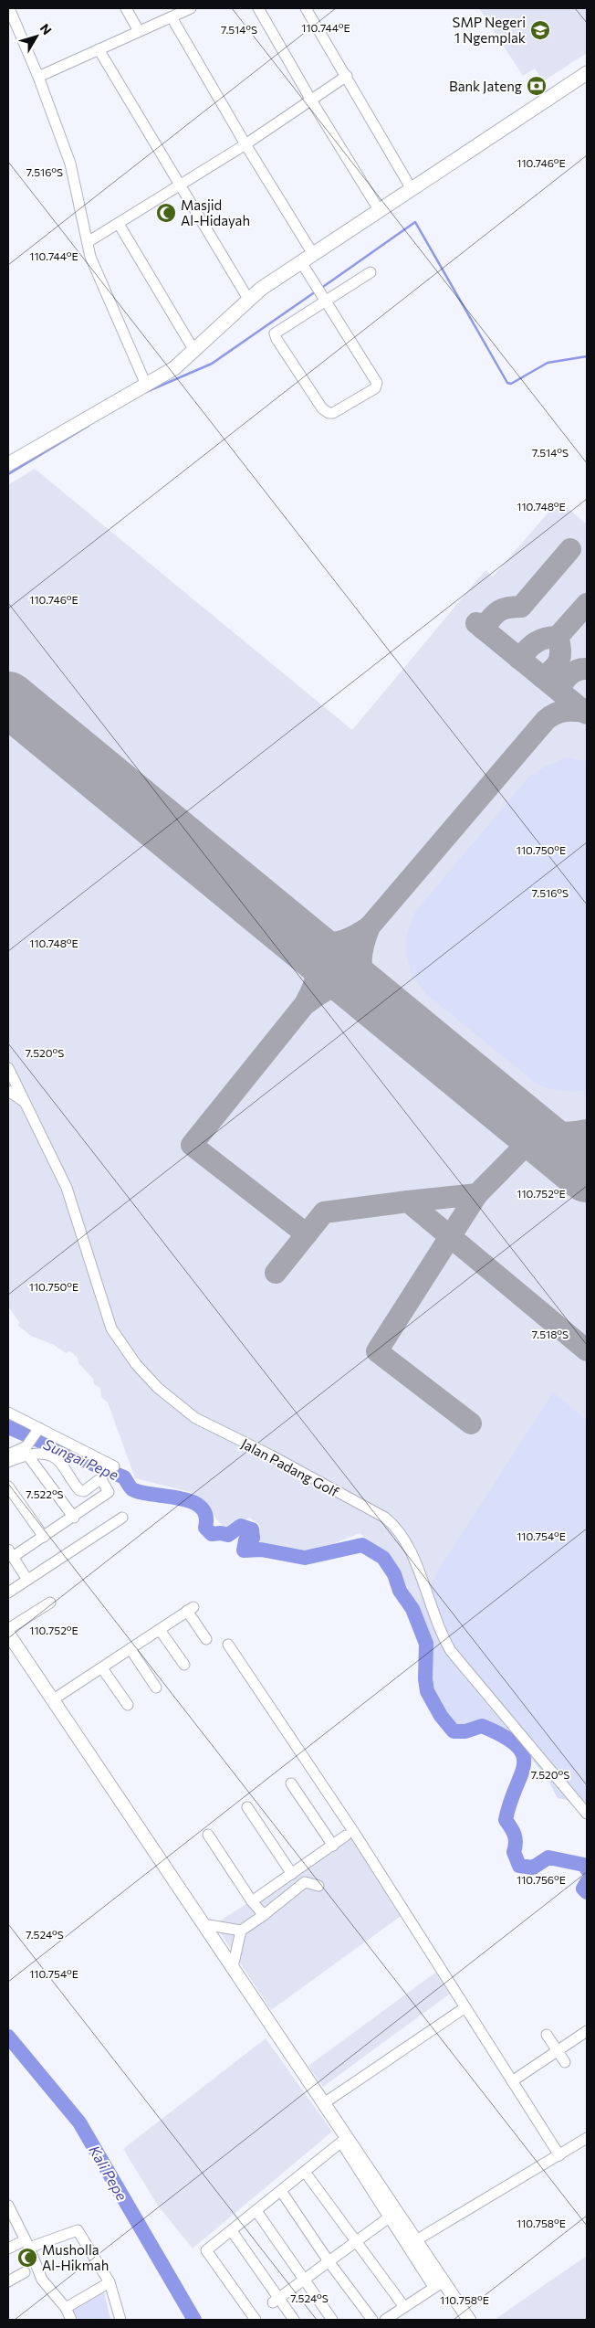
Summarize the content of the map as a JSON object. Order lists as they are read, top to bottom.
{
  "streets": {
    "street": ["Jalan Padang Golf"]
  },
  "water": ["Sungai Pepe", "Kali Pepe"],
  "places": {
    "school or university": ["SMP Negeri 1 Ngemplak"],
    "bank": ["Bank Jateng"],
    "mosque": ["Masjid Al-Hidayah", "Musholla Al-Hikmah"]
  },
  "north": "top right",
  "coordinates": [
    "110.744°E",
    "7.514°S",
    "110.746°E",
    "7.516°S",
    "110.748°E",
    "110.750°E",
    "7.520°S",
    "110.752°E",
    "7.518°S",
    "7.522°S",
    "110.754°E",
    "110.756°E",
    "7.524°S",
    "110.758°E"
  ]
}
